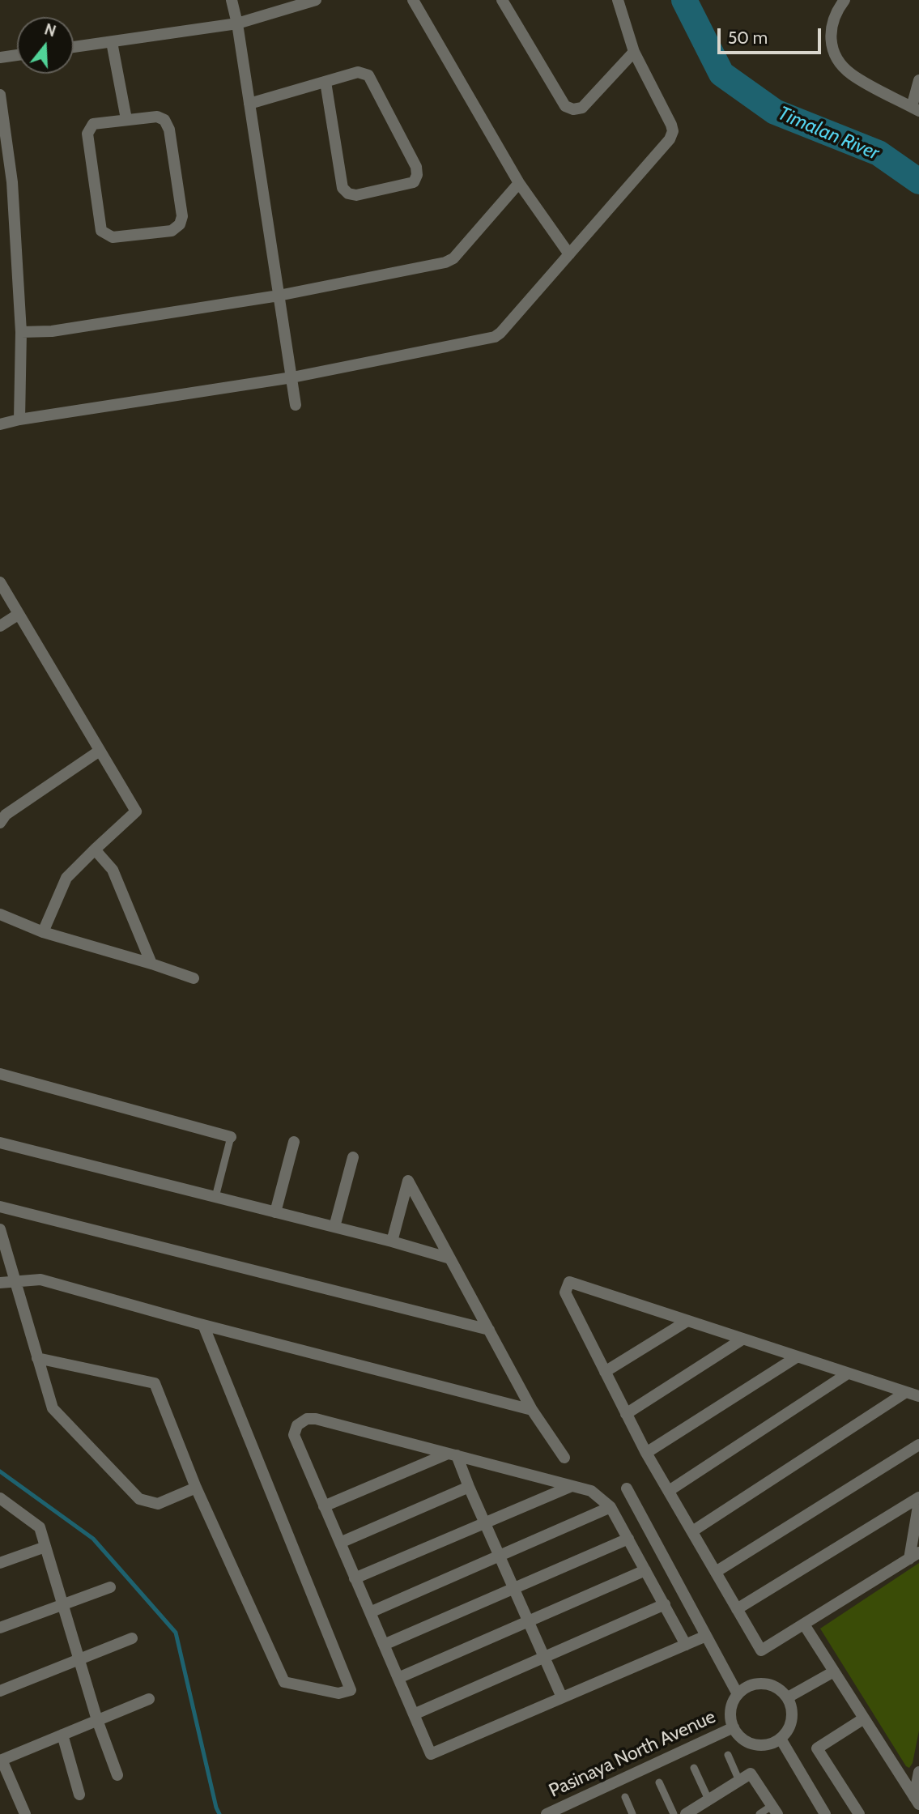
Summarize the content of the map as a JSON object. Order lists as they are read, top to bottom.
{
  "streets": {
    "street": ["Pasinaya North Avenue"]
  },
  "water": ["Timalan River"],
  "scale_bar": "50 m",
  "north": "top"
}
